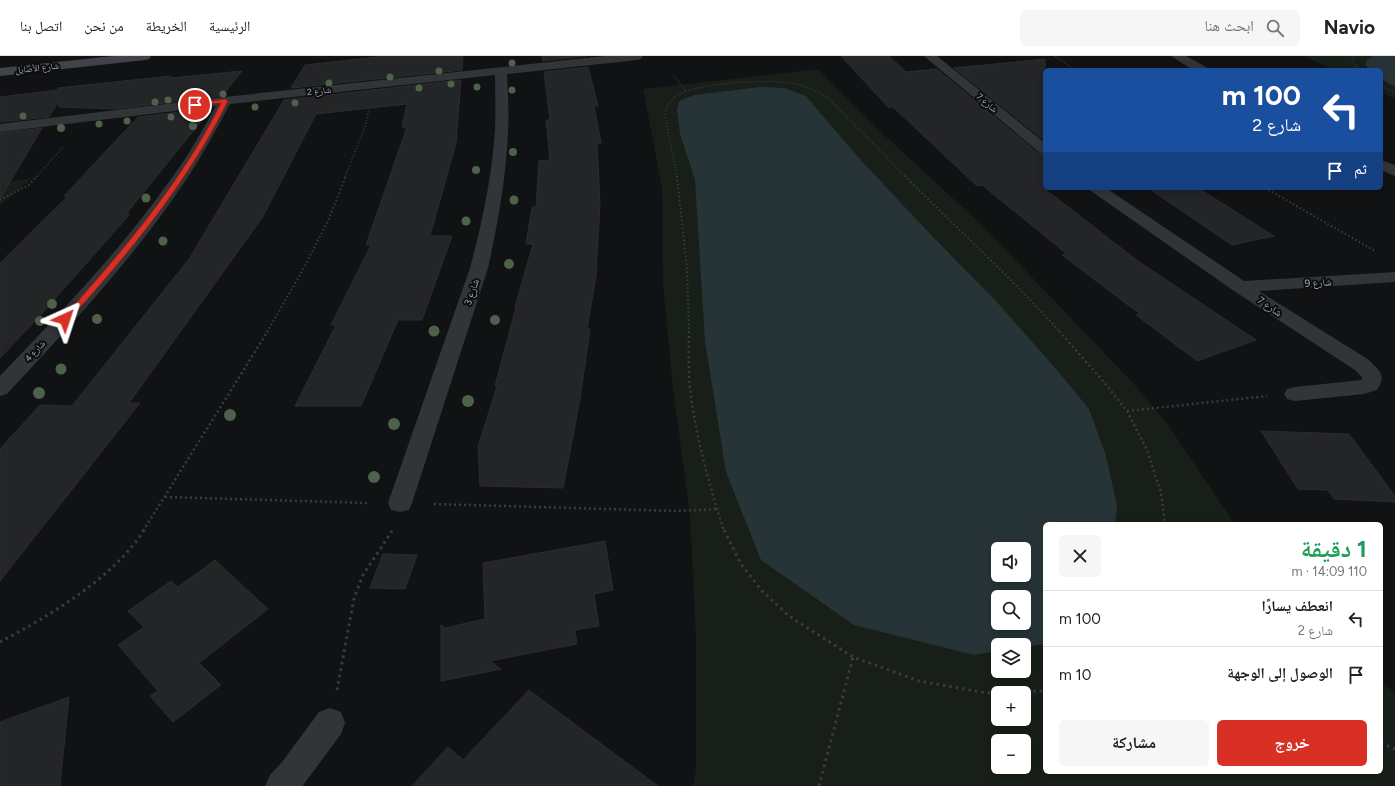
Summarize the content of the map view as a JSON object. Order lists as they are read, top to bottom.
{
  "streets": {
    "main road": ["شارع الأصايل"],
    "street": [
      "شارع 2",
      "شارع 7",
      "شارع 9",
      "شارع 3",
      "شارع 4"
    ]
  },
  "crossings": [
    ["شارع 2", "شارع 3"],
    ["شارع 2", "شارع 4"],
    ["شارع 7", "شارع 9"]
  ],
  "page": {
    "header": "Navio",
    "search": "ابحث هنا",
    "nav": [
      "الرئيسية",
      "الخريطة",
      "من نحن",
      "اتصل بنا"
    ],
    "turn": ["100 m", "شارع 2"],
    "then": "ثم",
    "heading": ["1 دقيقة", "110 m · 14:09"],
    "map_buttons": ["+", "−"],
    "list": [
      {
        "name": "انعطف يسارًا",
        "note": "شارع 2",
        "value": "100 m"
      },
      {
        "name": "الوصول إلى الوجهة",
        "value": "10 m"
      }
    ],
    "buttons": ["خروج", "مشاركة"]
  }
}
